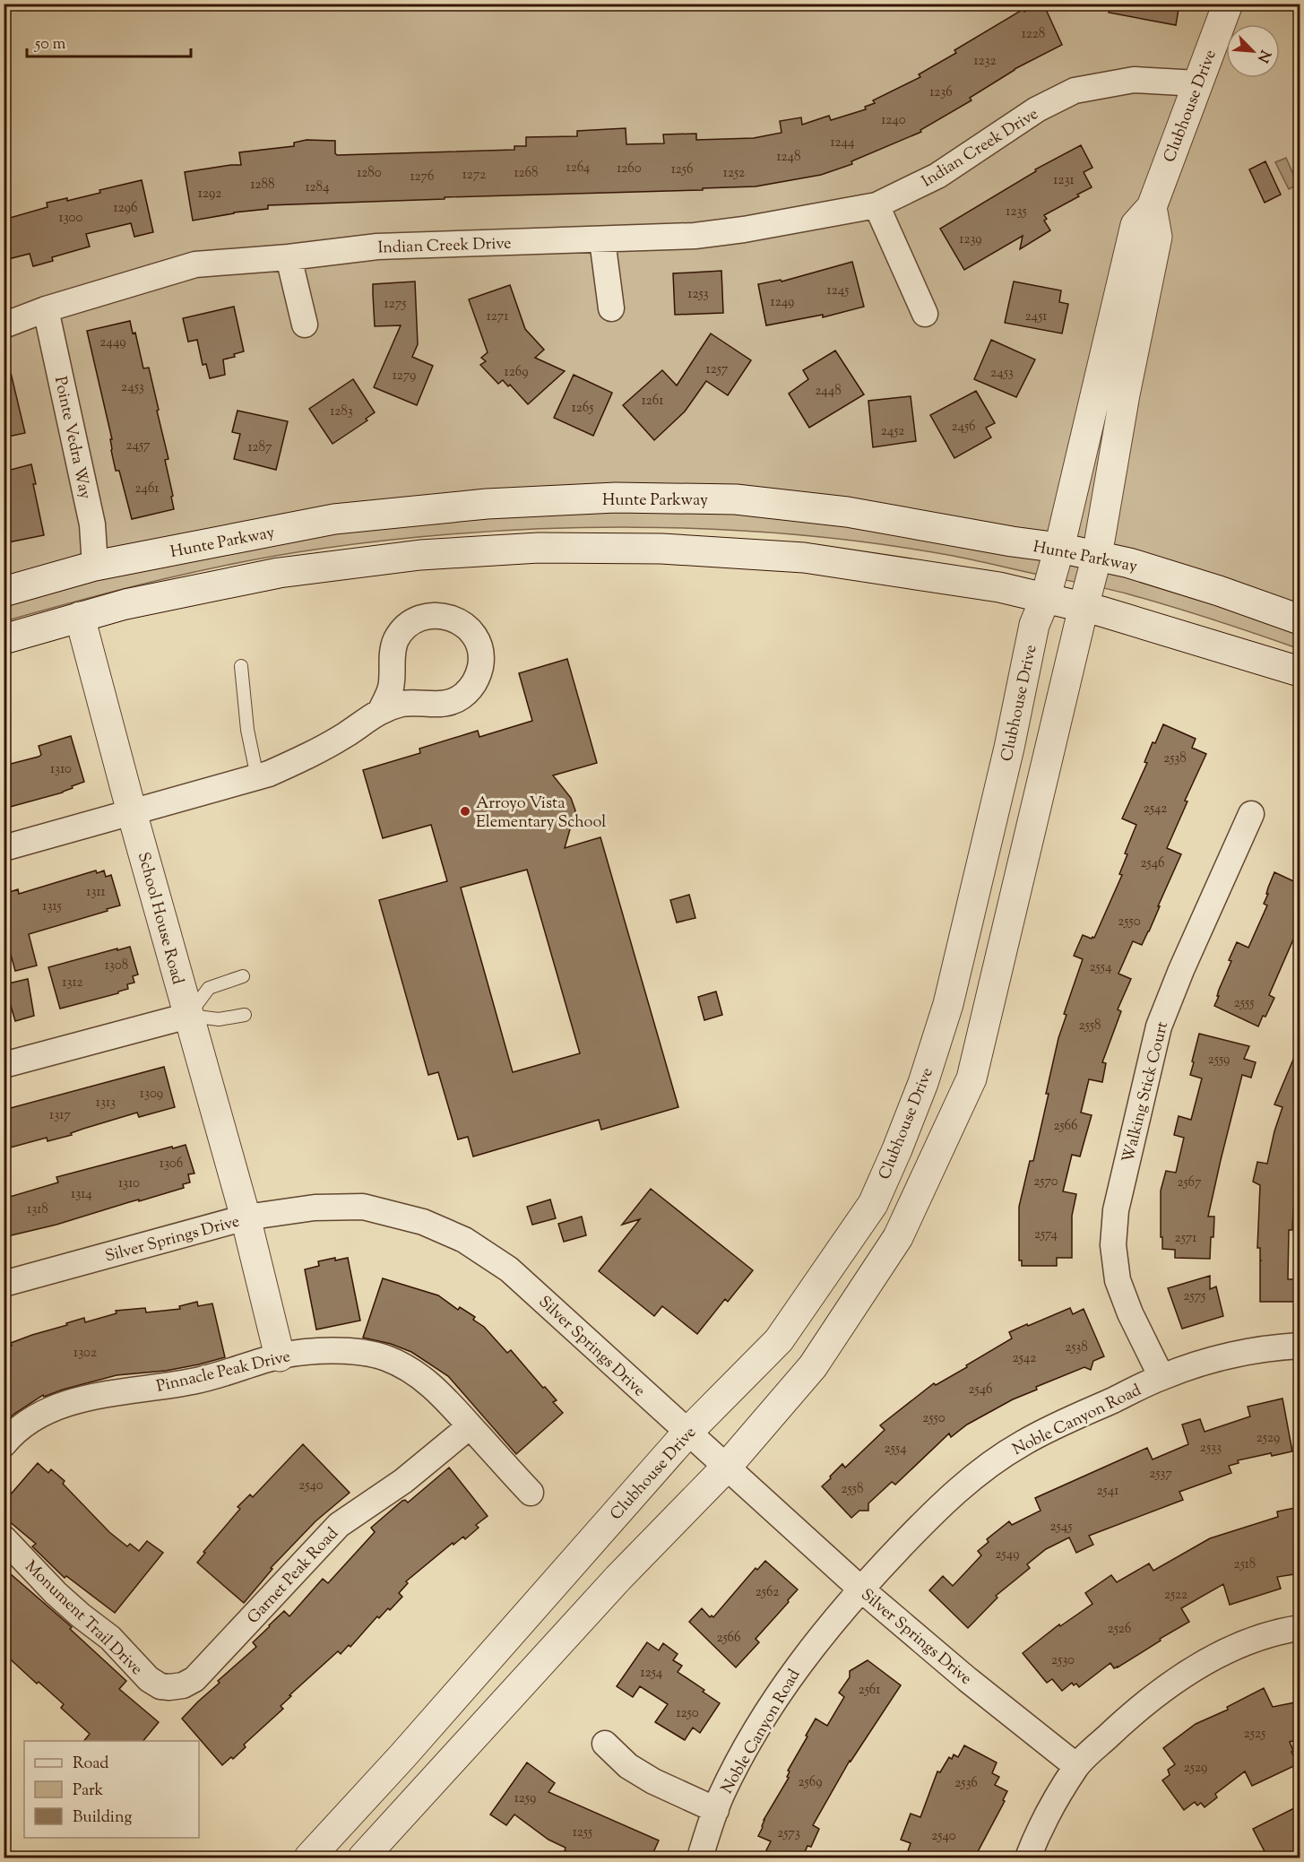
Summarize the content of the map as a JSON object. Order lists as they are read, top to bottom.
{
  "streets": {
    "street": [
      "Clubhouse Drive",
      "Indian Creek Drive",
      "Pointe Vedra Way",
      "Hunte Parkway",
      "School House Road",
      "Walking Stick Court",
      "Silver Springs Drive",
      "Pinnacle Peak Drive",
      "Noble Canyon Road",
      "Garnet Peak Road",
      "Monument Trail Drive"
    ]
  },
  "crossings": [
    ["Clubhouse Drive", "Indian Creek Drive"],
    ["Clubhouse Drive", "Hunte Parkway"],
    ["Clubhouse Drive", "Silver Springs Drive"],
    ["Indian Creek Drive", "Pointe Vedra Way"],
    ["Pointe Vedra Way", "Hunte Parkway"],
    ["School House Road", "Silver Springs Drive"],
    ["School House Road", "Pinnacle Peak Drive"],
    ["Walking Stick Court", "Noble Canyon Road"],
    ["Silver Springs Drive", "Noble Canyon Road"],
    ["Pinnacle Peak Drive", "Garnet Peak Road"],
    ["Garnet Peak Road", "Monument Trail Drive"]
  ],
  "places": ["Arroyo Vista Elementary School"],
  "house_numbers": [
    "1228",
    "1232",
    "1236",
    "1240",
    "1244",
    "1248",
    "1264",
    "1260",
    "1256",
    "1280",
    "1268",
    "1252",
    "1272",
    "1276",
    "1231",
    "1288",
    "1284",
    "1292",
    "1296",
    "1235",
    "1300",
    "1239",
    "1245",
    "1253",
    "1249",
    "1275",
    "1271",
    "2451",
    "2449",
    "1257",
    "1269",
    "2453",
    "1279",
    "2453",
    "2448",
    "1261",
    "1265",
    "1283",
    "2456",
    "2452",
    "2457",
    "1287",
    "2461",
    "2538",
    "1310",
    "2542",
    "2546",
    "1311",
    "1315",
    "2550",
    "1308",
    "2554",
    "1312",
    "2555",
    "2558",
    "2559",
    "1309",
    "1313",
    "1317",
    "2566",
    "1306",
    "2570",
    "2567",
    "1310",
    "1314",
    "1318",
    "2574",
    "2571",
    "2575",
    "2538",
    "1302",
    "2542",
    "2546",
    "2550",
    "2529",
    "2533",
    "2554",
    "2537",
    "2540",
    "2558",
    "2541",
    "2545",
    "2549",
    "2518",
    "2562",
    "2522",
    "2526",
    "2566",
    "2530",
    "1254",
    "2561",
    "1250",
    "2525",
    "2529",
    "2569",
    "2536",
    "1259",
    "1255",
    "2573",
    "2540"
  ],
  "legend": ["Road", "Park", "Building"],
  "scale_bar": "50 m",
  "north": "bottom right"
}
